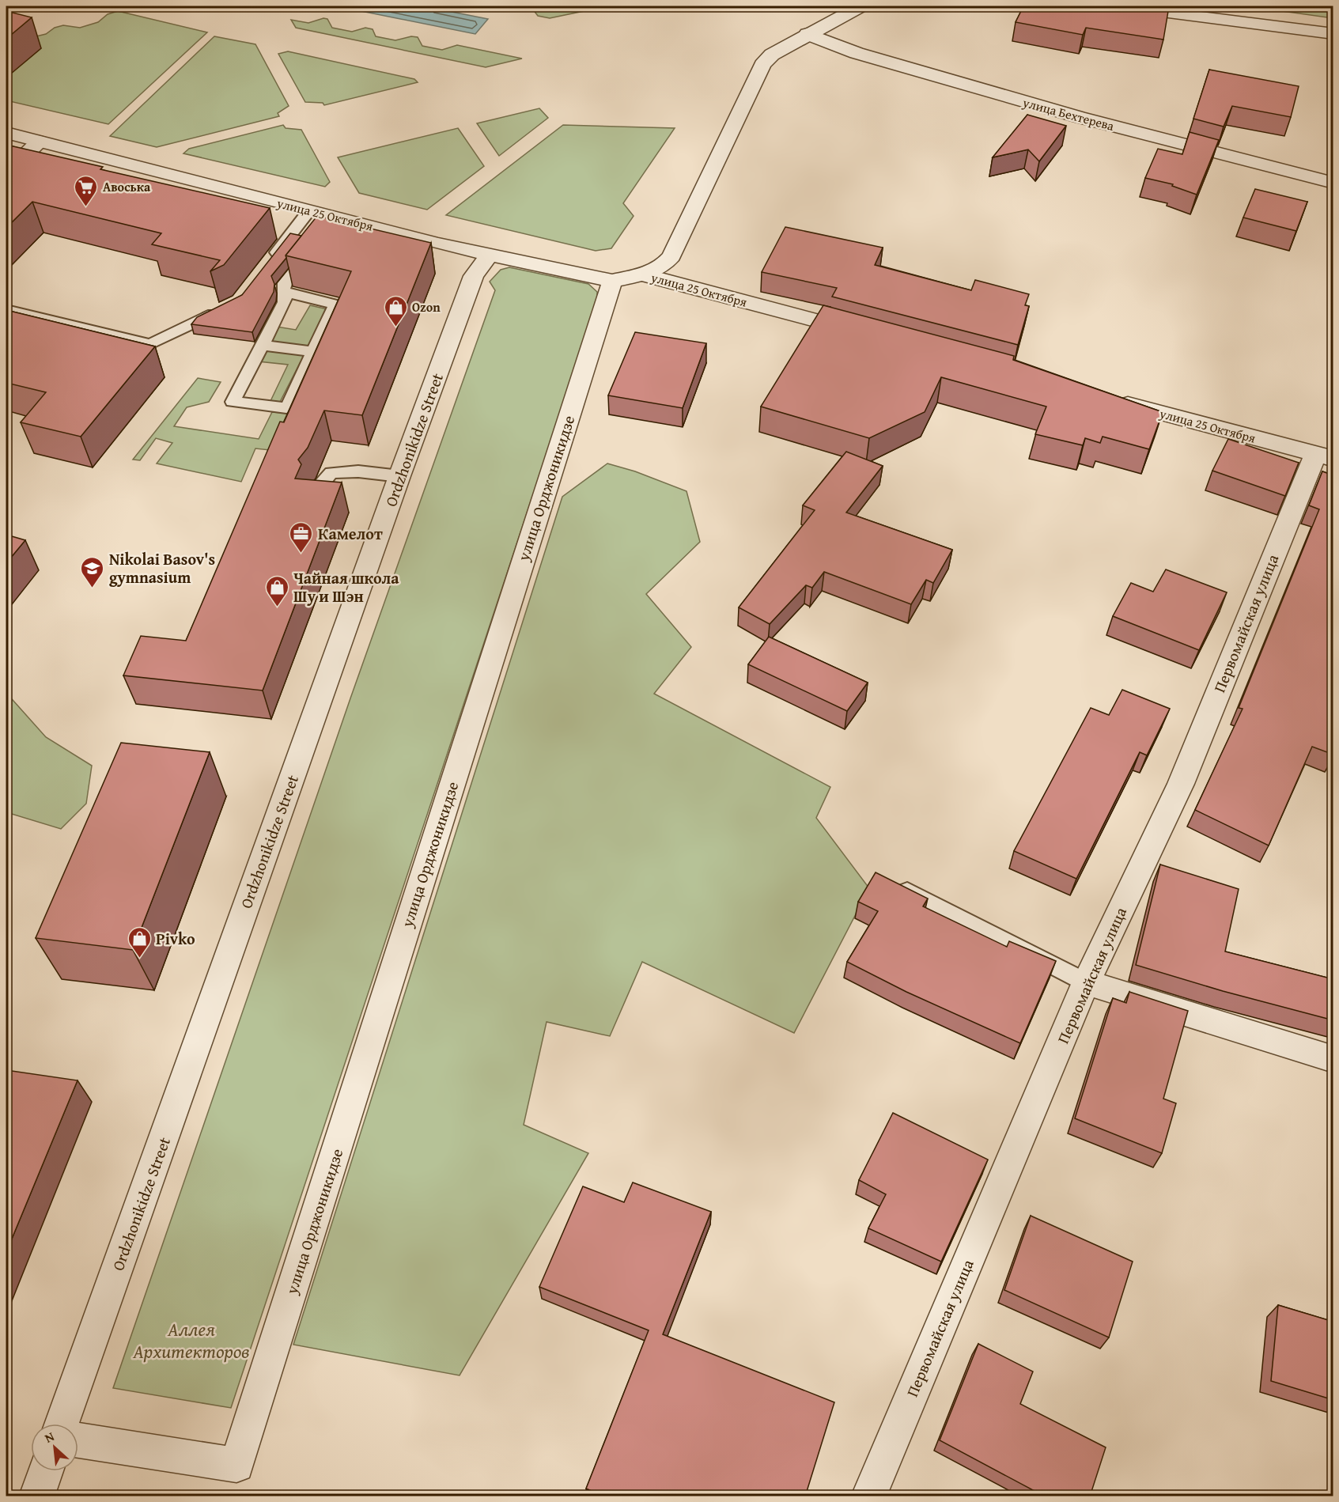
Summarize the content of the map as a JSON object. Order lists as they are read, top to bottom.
{
  "streets": {
    "street": [
      "улица Бехтерева",
      "улица 25 Октября",
      "Ordzhonikidze Street",
      "улица Орджоникидзе",
      "Первомайская улица"
    ]
  },
  "crossings": [
    ["улица 25 Октября", "Ordzhonikidze Street"],
    ["улица 25 Октября", "улица Орджоникидзе"],
    ["улица 25 Октября", "Первомайская улица"]
  ],
  "parks": ["Аллея Архитекторов"],
  "places": {
    "supermarket": ["Авоська"],
    "shop": ["Ozon", "Чайная школа Шу и Шэн", "Pivko"],
    "office": ["Камелот"],
    "school or university": ["Nikolai Basov's gymnasium"]
  },
  "north": "top left"
}
